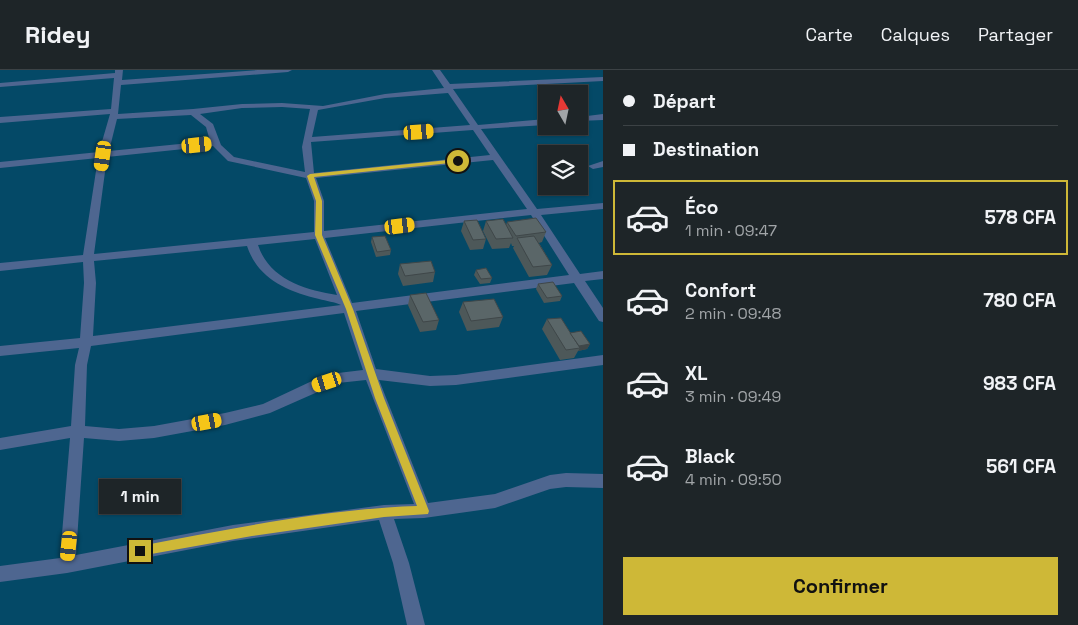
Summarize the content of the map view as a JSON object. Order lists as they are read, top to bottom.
{
  "north": "top",
  "page": {
    "header": "Ridey",
    "nav": ["Carte", "Calques", "Partager"],
    "banner": ["Départ", "Destination"],
    "list": [
      {
        "name": "Éco",
        "note": "1 min · 09:47",
        "value": "578 CFA"
      },
      {
        "name": "Confort",
        "note": "2 min · 09:48",
        "value": "780 CFA"
      },
      {
        "name": "XL",
        "note": "3 min · 09:49",
        "value": "983 CFA"
      },
      {
        "name": "Black",
        "note": "4 min · 09:50",
        "value": "561 CFA"
      }
    ],
    "bubble": "1 min",
    "buttons": "Confirmer"
  }
}
